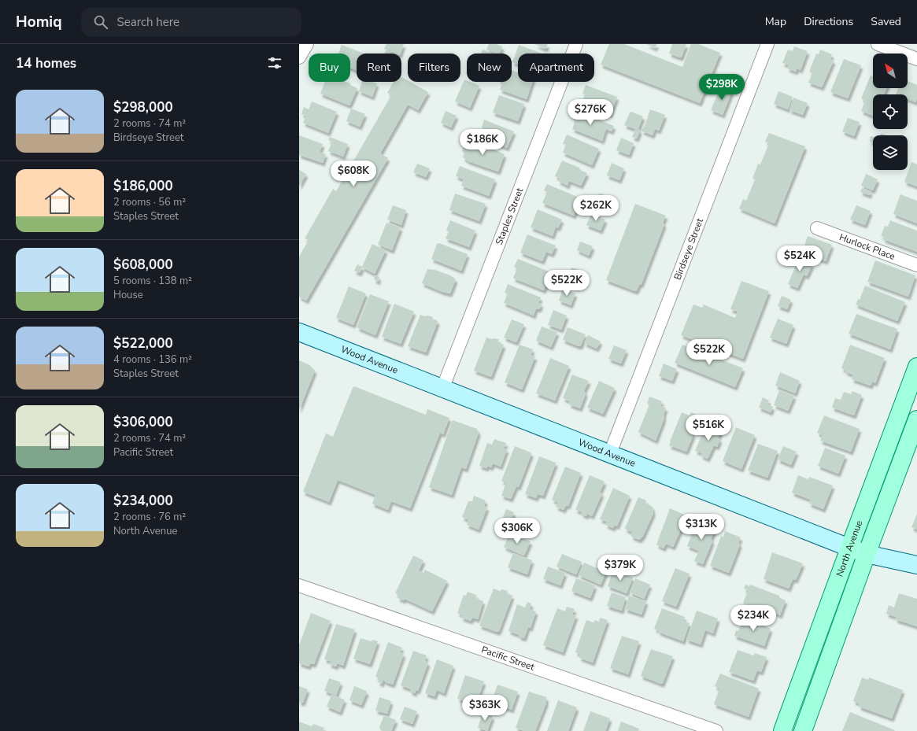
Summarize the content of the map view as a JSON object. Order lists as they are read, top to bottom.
{
  "streets": {
    "main road": ["North Avenue"],
    "street": [
      "Staples Street",
      "Hurlock Place",
      "Birdseye Street",
      "Wood Avenue",
      "Pacific Street"
    ]
  },
  "crossings": [
    ["Staples Street", "Wood Avenue"],
    ["Birdseye Street", "Wood Avenue"],
    ["Wood Avenue", "North Avenue"]
  ],
  "north": "top left",
  "page": {
    "header": "Homiq",
    "search": "Search here",
    "nav": ["Map", "Directions", "Saved"],
    "heading": "14 homes",
    "chip": [
      "Buy",
      "Rent",
      "Filters",
      "New",
      "Apartment"
    ],
    "price": [
      "$298K",
      "$276K",
      "$186K",
      "$608K",
      "$262K",
      "$524K",
      "$522K",
      "$522K",
      "$516K",
      "$313K",
      "$306K",
      "$379K",
      "$234K",
      "$363K"
    ],
    "list": [
      {
        "name": "$298,000",
        "note": "2 rooms · 74 m² · Birdseye Street"
      },
      {
        "name": "$186,000",
        "note": "2 rooms · 56 m² · Staples Street"
      },
      {
        "name": "$608,000",
        "note": "5 rooms · 138 m² · House"
      },
      {
        "name": "$522,000",
        "note": "4 rooms · 136 m² · Staples Street"
      },
      {
        "name": "$306,000",
        "note": "2 rooms · 74 m² · Pacific Street"
      },
      {
        "name": "$234,000",
        "note": "2 rooms · 76 m² · North Avenue"
      }
    ]
  }
}
